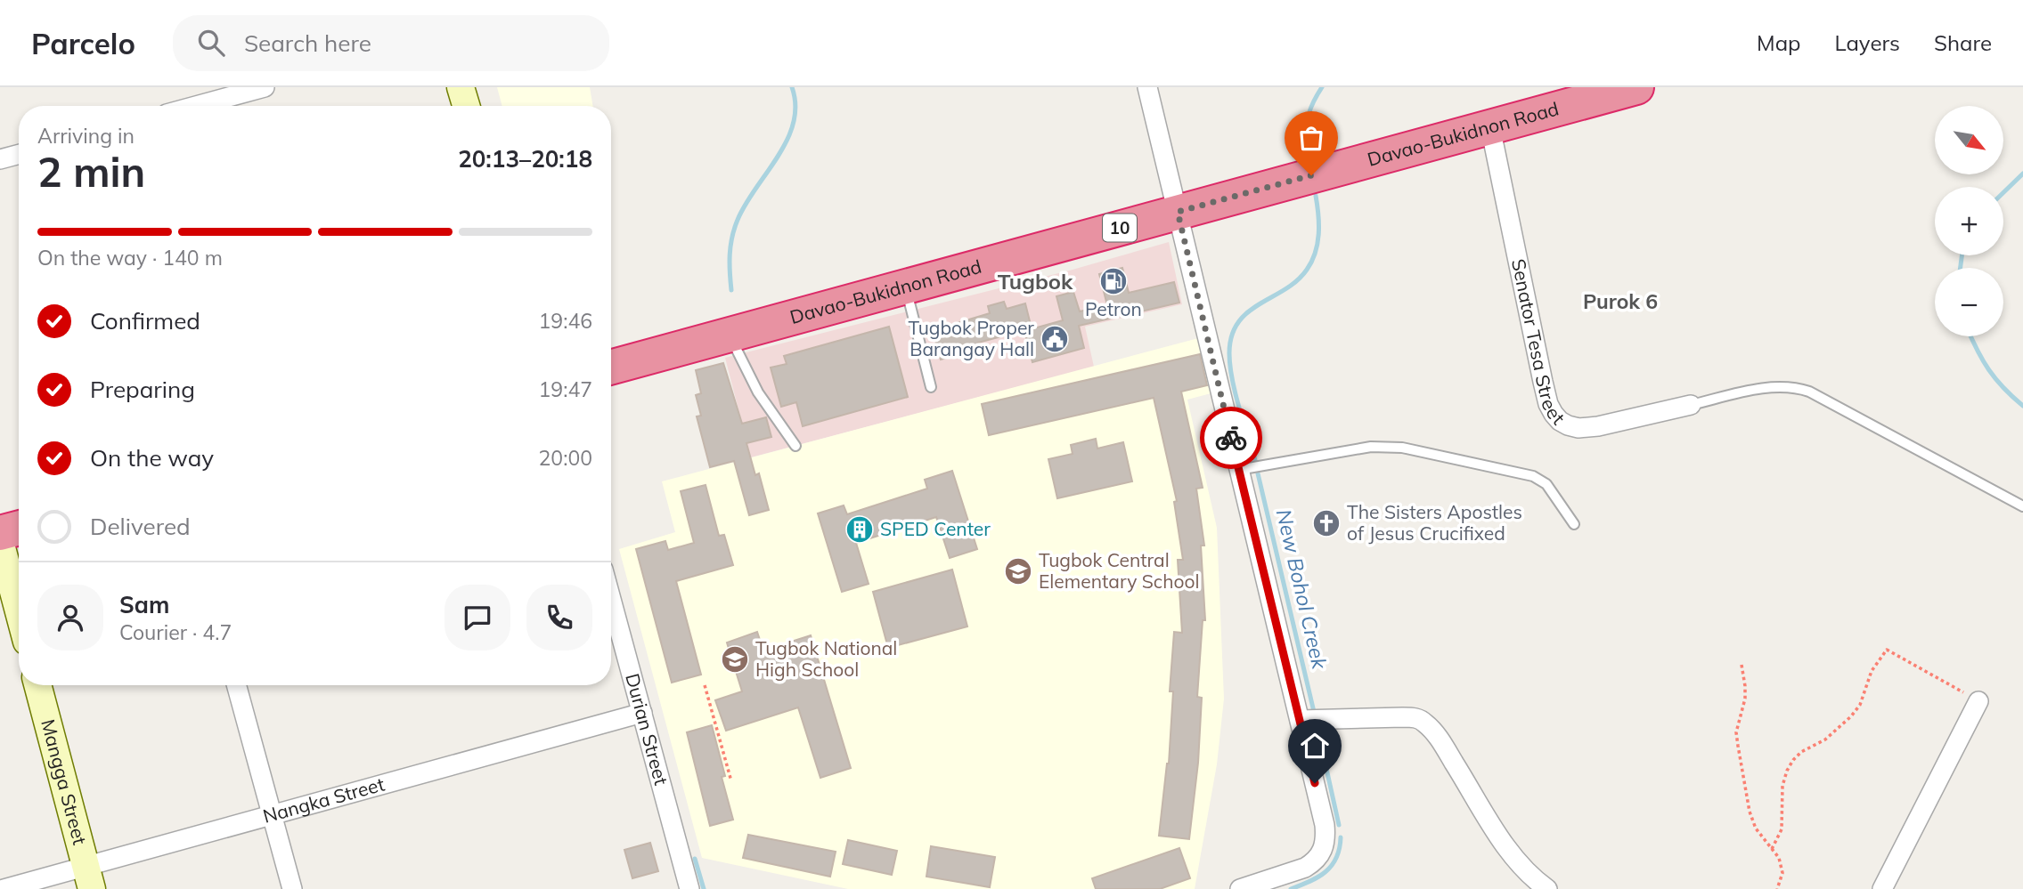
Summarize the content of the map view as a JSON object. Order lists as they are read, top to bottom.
{
  "streets": {
    "highway": ["Davao-Bukidnon Road", "10"],
    "street": [
      "Senator Tesa Street",
      "Durian Street",
      "Mangga Street",
      "Nangka Street"
    ]
  },
  "crossings": [
    ["Davao-Bukidnon Road", "Senator Tesa Street"],
    ["Durian Street", "Nangka Street"],
    ["Mangga Street", "Nangka Street"]
  ],
  "districts": ["Tugbok", "Purok 6"],
  "water": ["New Bohol Creek"],
  "places": {
    "fuel station": ["Petron"],
    "public building": ["Tugbok Proper Barangay Hall"],
    "church": ["The Sisters Apostles of Jesus Crucifixed"],
    "building": ["SPED Center"],
    "school or university": ["Tugbok Central Elementary School", "Tugbok National High School"]
  },
  "north": "bottom right",
  "page": {
    "header": "Parcelo",
    "search": "Search here",
    "nav": ["Map", "Layers", "Share"],
    "map_buttons": ["+", "−"],
    "heading": ["2 min", "Arriving in", "20:13–20:18"],
    "panel": ["Sam", "Courier · 4.7"],
    "bar": "On the way · 140 m",
    "list": [
      ["Confirmed", "19:46"],
      ["Preparing", "19:47"],
      ["On the way", "20:00"],
      "Delivered"
    ]
  }
}
